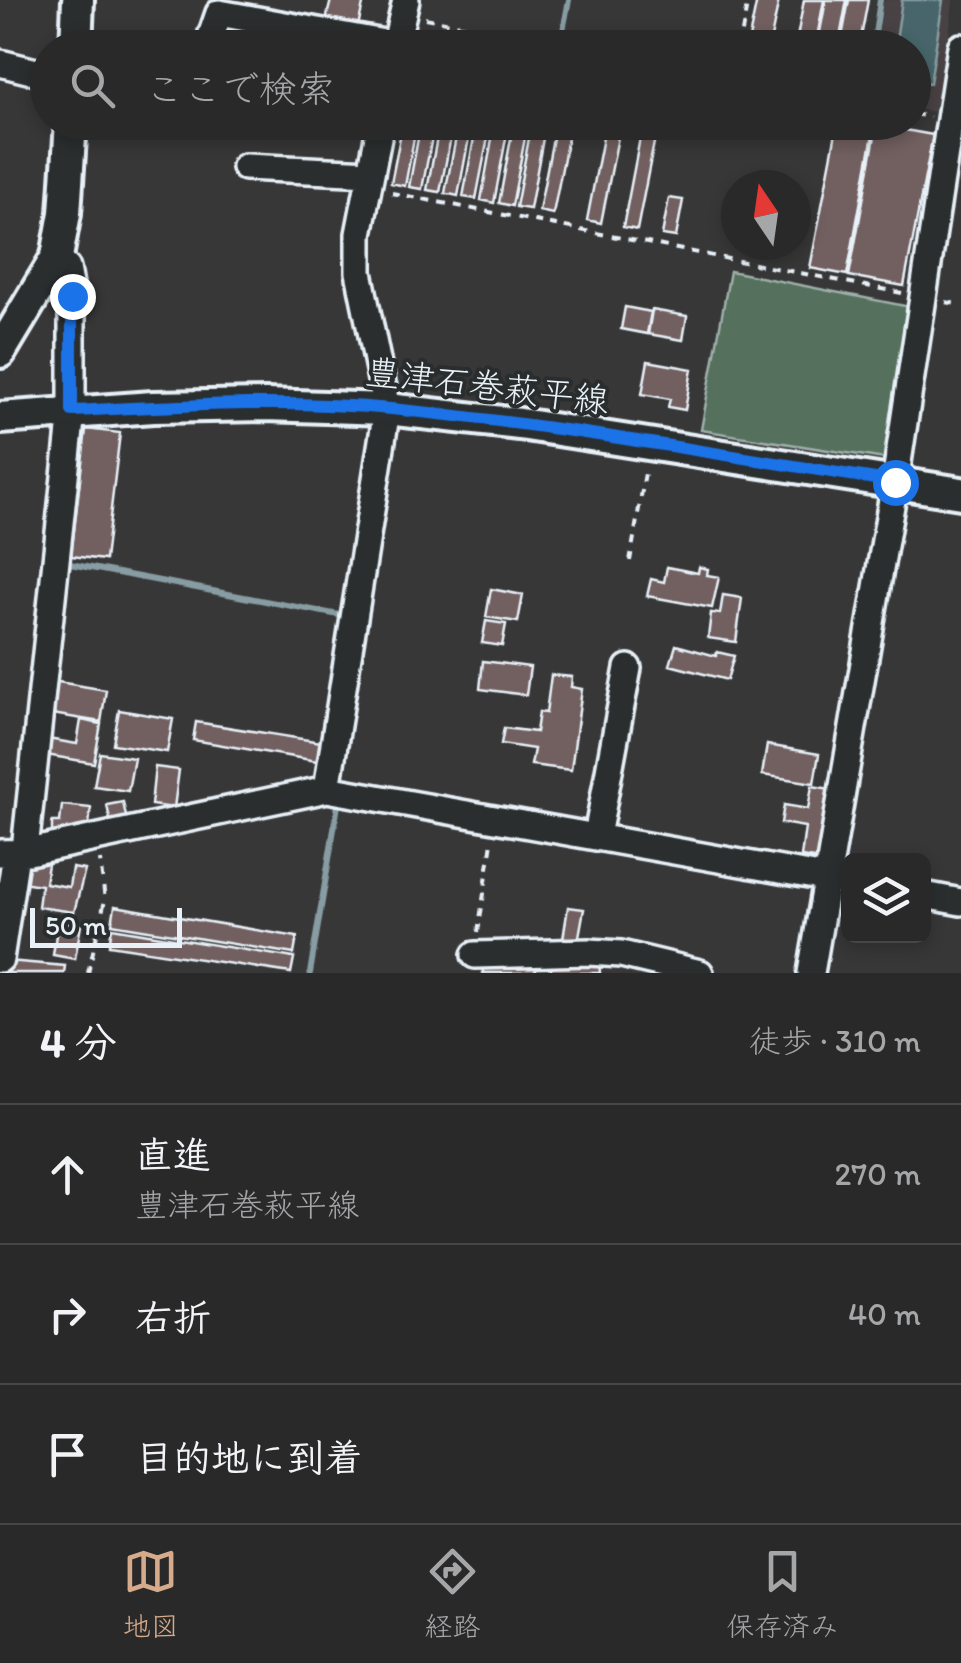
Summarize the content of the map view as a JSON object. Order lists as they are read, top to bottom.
{
  "streets": {
    "main road": ["豊津石巻萩平線"]
  },
  "scale_bar": "50 m",
  "north": "top",
  "page": {
    "search": "ここで検索",
    "scale": "50 m",
    "heading": ["4 分", "徒歩 · 310 m"],
    "list": [
      ["直進", "豊津石巻萩平線", "270 m"],
      ["右折", "40 m"],
      "目的地に到着"
    ],
    "nav": ["地図", "経路", "保存済み"]
  }
}
